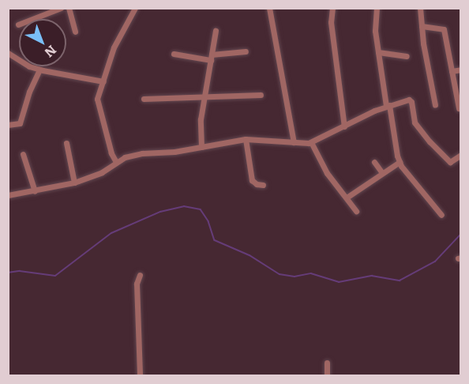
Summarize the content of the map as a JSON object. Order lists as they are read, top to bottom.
{
  "north": "bottom right"
}
